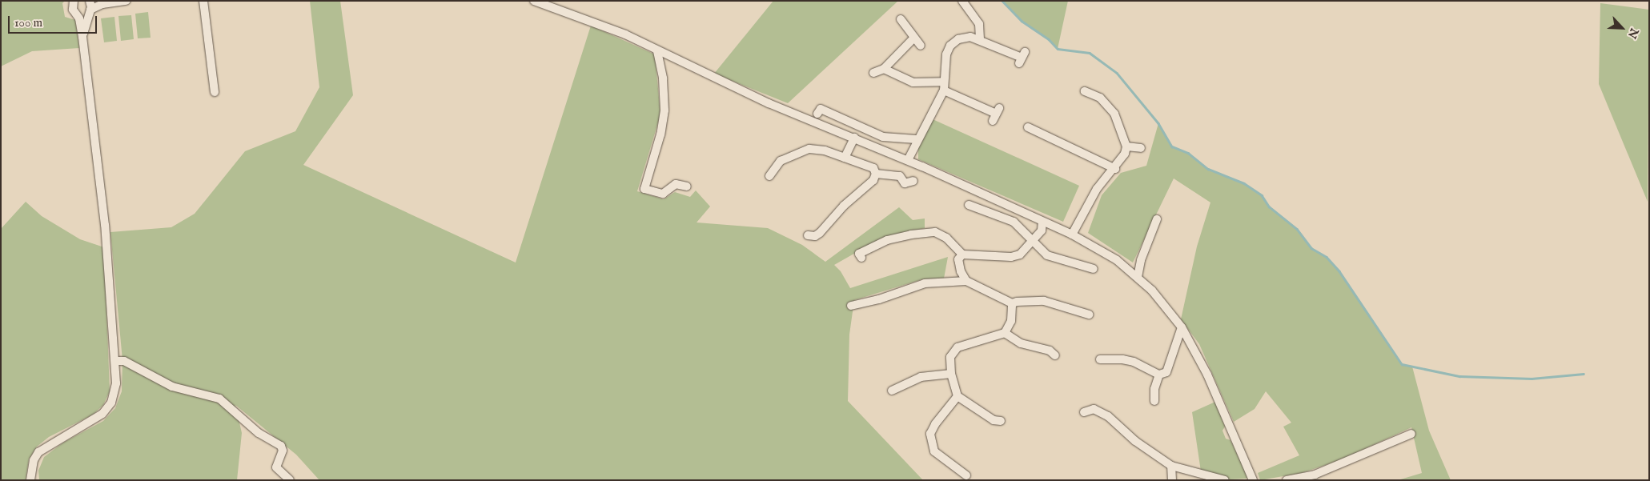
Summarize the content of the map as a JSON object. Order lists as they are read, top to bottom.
{
  "scale_bar": "100 m",
  "north": "bottom right"
}
